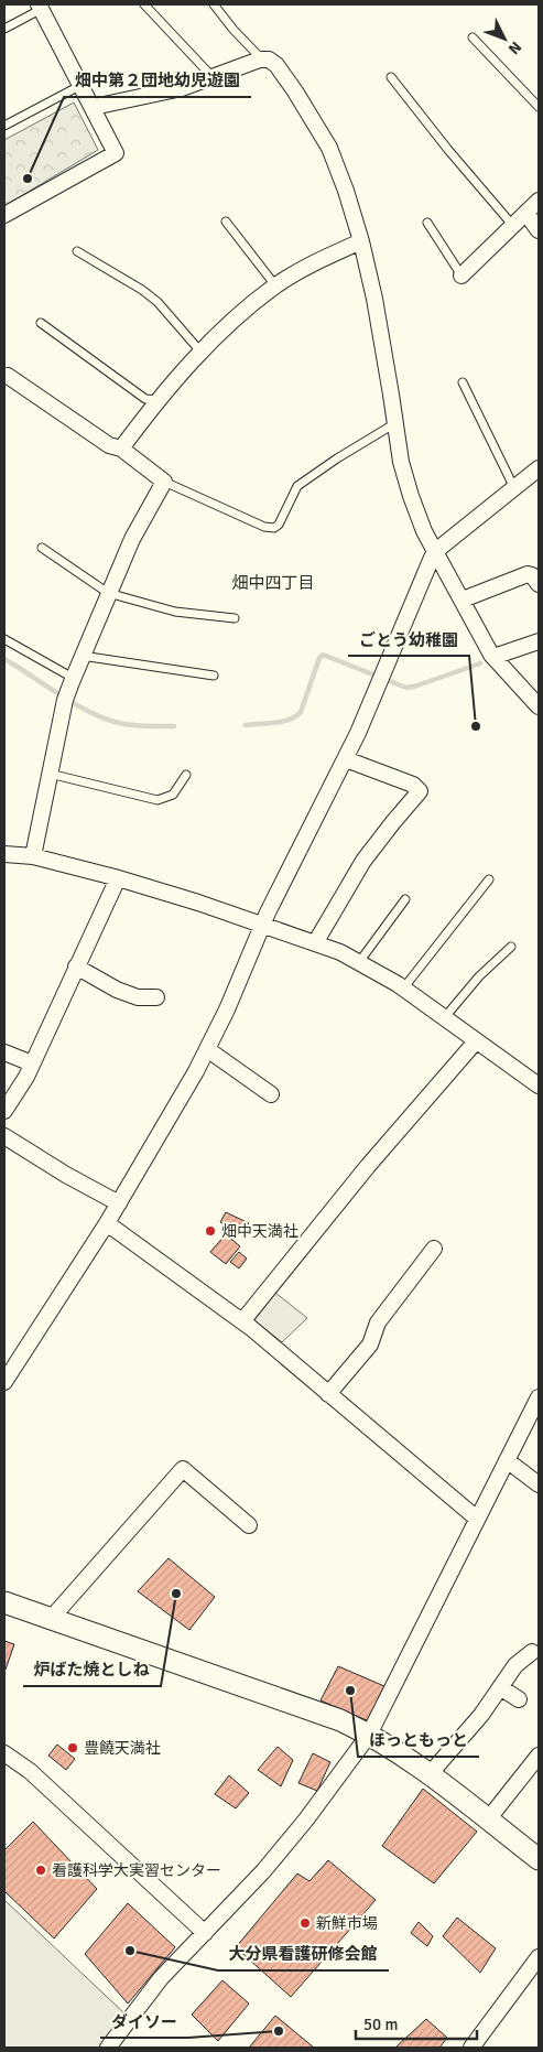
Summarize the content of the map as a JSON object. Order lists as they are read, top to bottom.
{
  "districts": ["畑中四丁目"],
  "places": [
    "畑中第２団地幼児遊園",
    "ごとう幼稚園",
    "畑中天満社",
    "炉ばた焼としね",
    "ほっともっと",
    "豊饒天満社",
    "看護科学大実習センター",
    "新鮮市場",
    "大分県看護研修会館",
    "ダイソー"
  ],
  "scale_bar": "50 m",
  "north": "bottom right"
}
